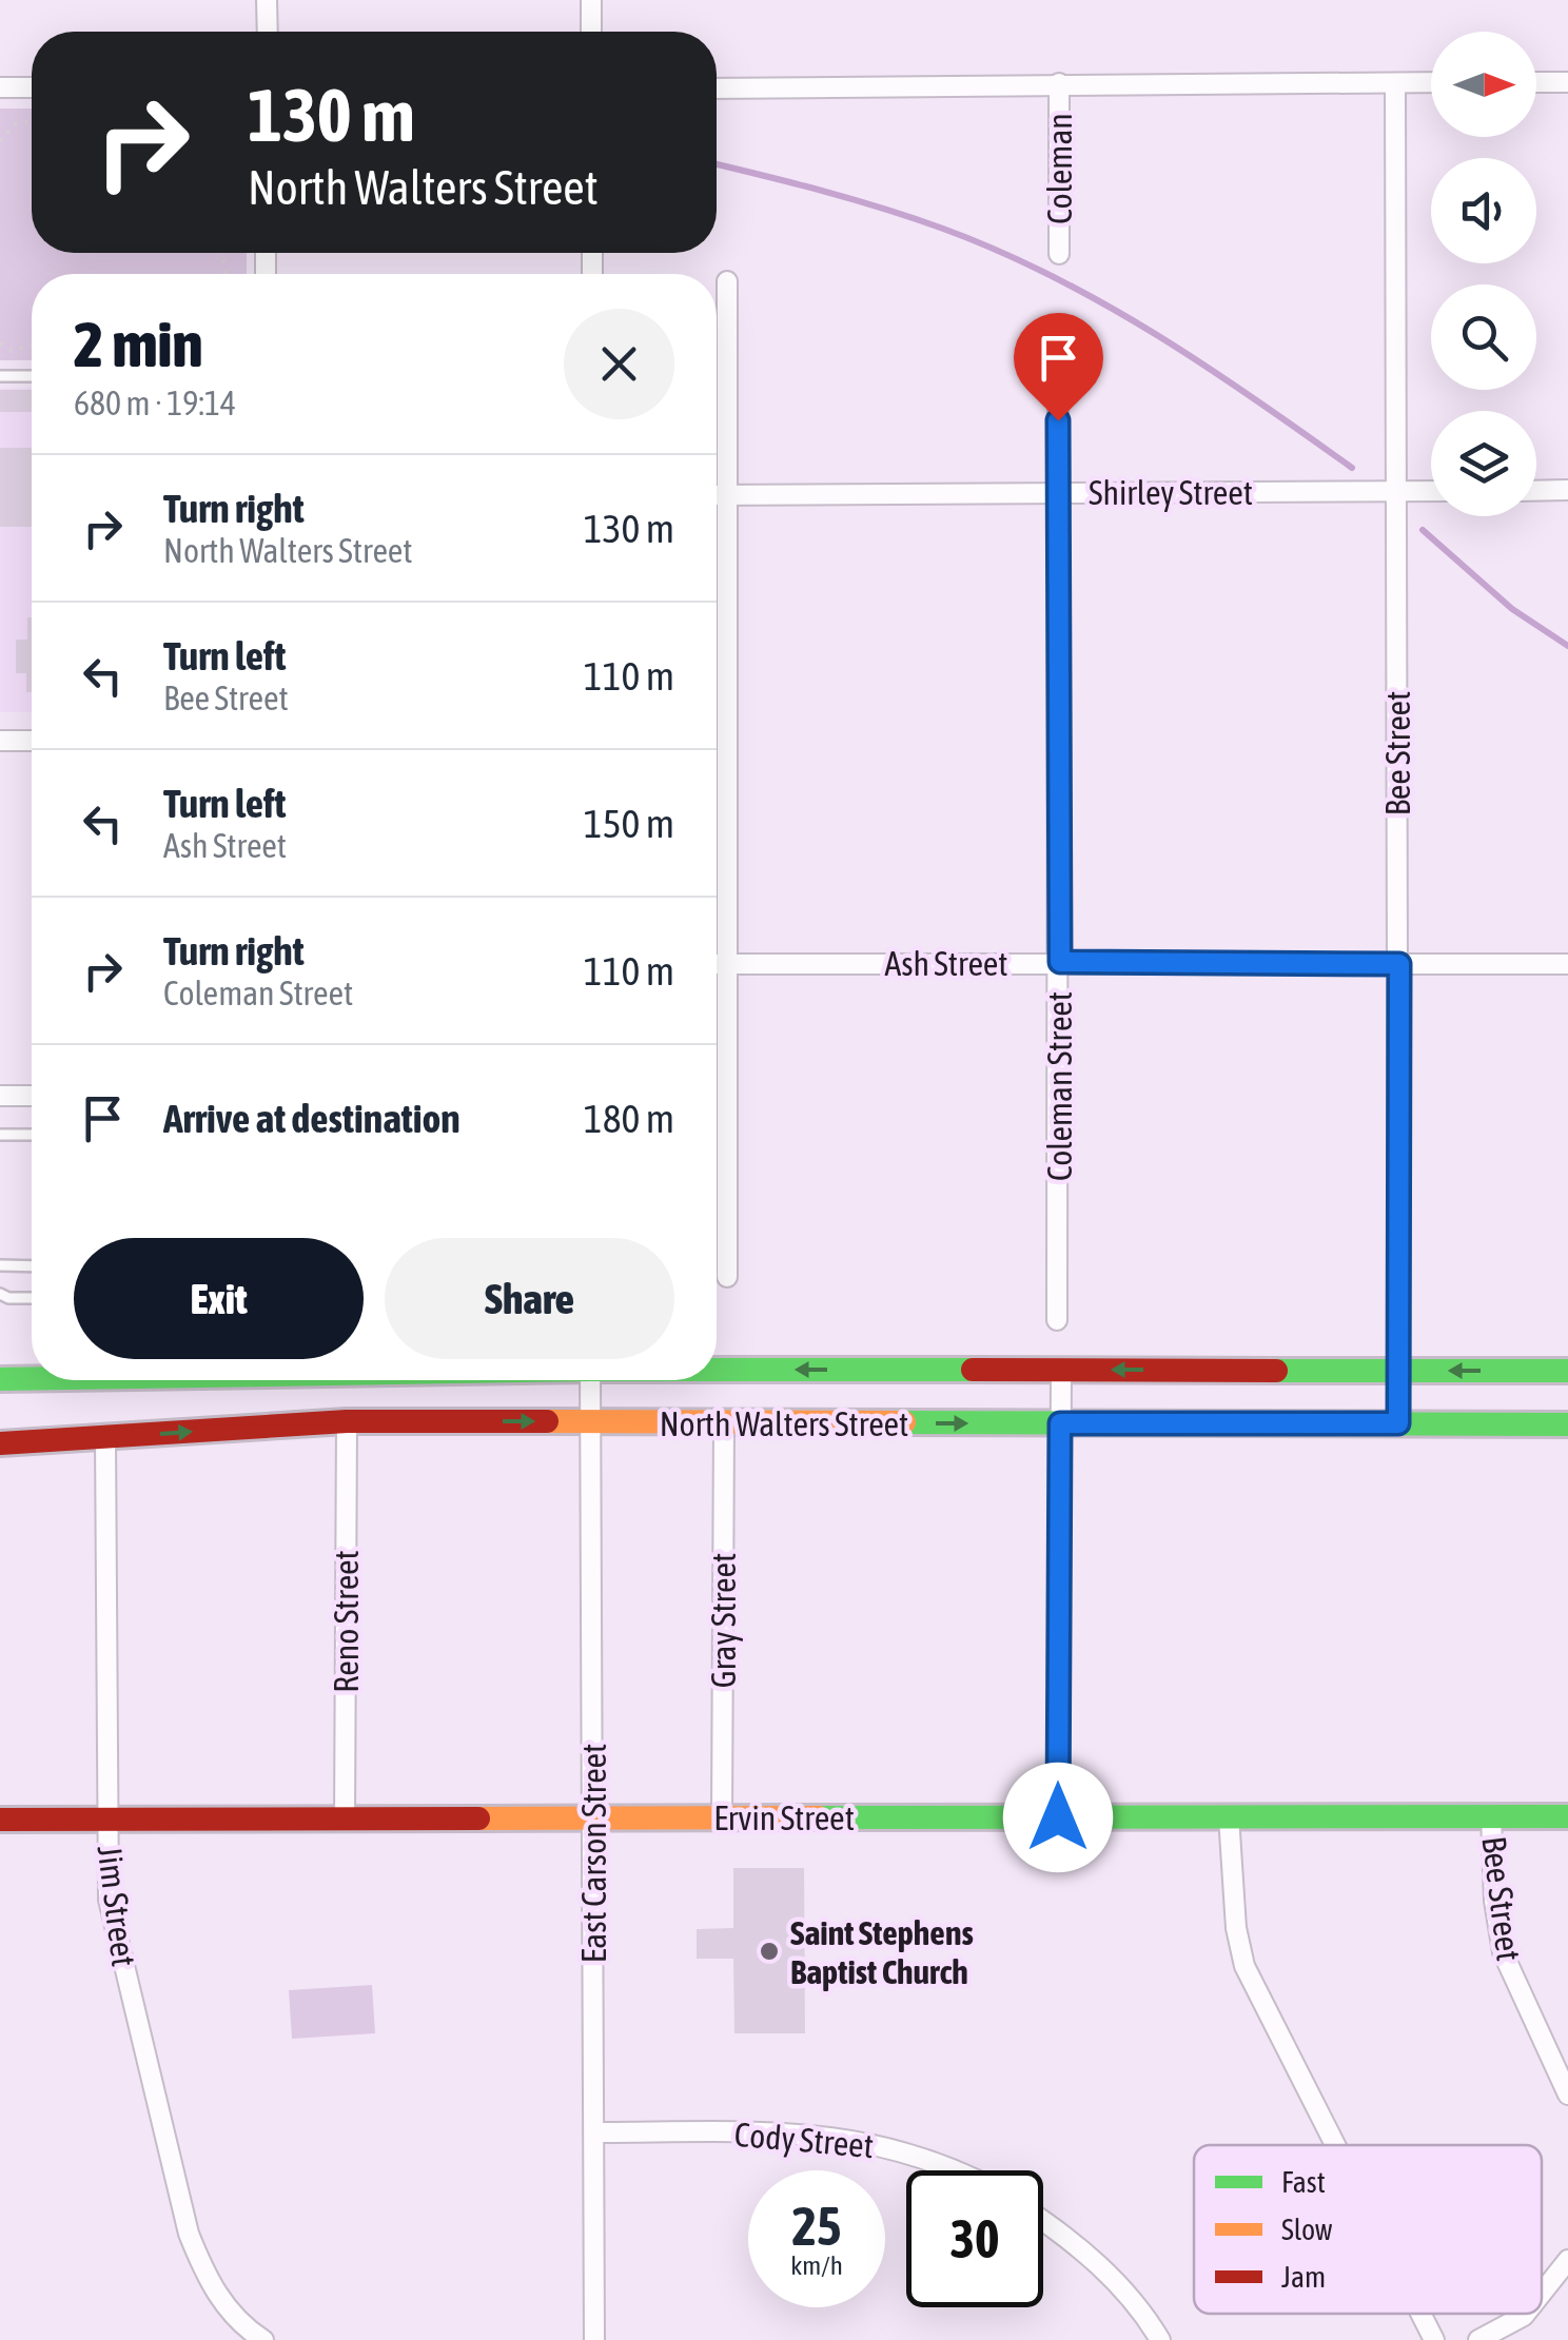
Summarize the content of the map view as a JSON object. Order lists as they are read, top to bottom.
{
  "streets": {
    "main road": ["North Walters Street", "Ervin Street"],
    "street": [
      "Coleman",
      "Shirley Street",
      "Bee Street",
      "Ash Street",
      "Coleman Street",
      "Gray Street",
      "Reno Street",
      "East Carson Street",
      "Jim Street",
      "Cody Street"
    ]
  },
  "crossings": [
    ["Shirley Street", "Bee Street"],
    ["Shirley Street", "Coleman Street"],
    ["Bee Street", "Ash Street"],
    ["Bee Street", "North Walters Street"],
    ["Bee Street", "Ervin Street"],
    ["Ash Street", "Coleman Street"],
    ["North Walters Street", "Gray Street"],
    ["North Walters Street", "Reno Street"],
    ["North Walters Street", "East Carson Street"],
    ["North Walters Street", "Jim Street"],
    ["Gray Street", "Ervin Street"],
    ["Reno Street", "Ervin Street"],
    ["Ervin Street", "East Carson Street"],
    ["Ervin Street", "Jim Street"],
    ["East Carson Street", "Cody Street"]
  ],
  "places": ["Saint Stephens Baptist Church"],
  "legend": ["Fast", "Slow", "Jam"],
  "north": "right",
  "page": {
    "turn": ["130 m", "North Walters Street"],
    "heading": ["2 min", "680 m · 19:14"],
    "list": [
      {
        "name": "Turn right",
        "note": "North Walters Street",
        "value": "130 m"
      },
      {
        "name": "Turn left",
        "note": "Bee Street",
        "value": "110 m"
      },
      {
        "name": "Turn left",
        "note": "Ash Street",
        "value": "150 m"
      },
      {
        "name": "Turn right",
        "note": "Coleman Street",
        "value": "110 m"
      },
      {
        "name": "Arrive at destination",
        "value": "180 m"
      }
    ],
    "buttons": ["Exit", "Share"],
    "speed": "25 km/h",
    "limit": "30"
  }
}
